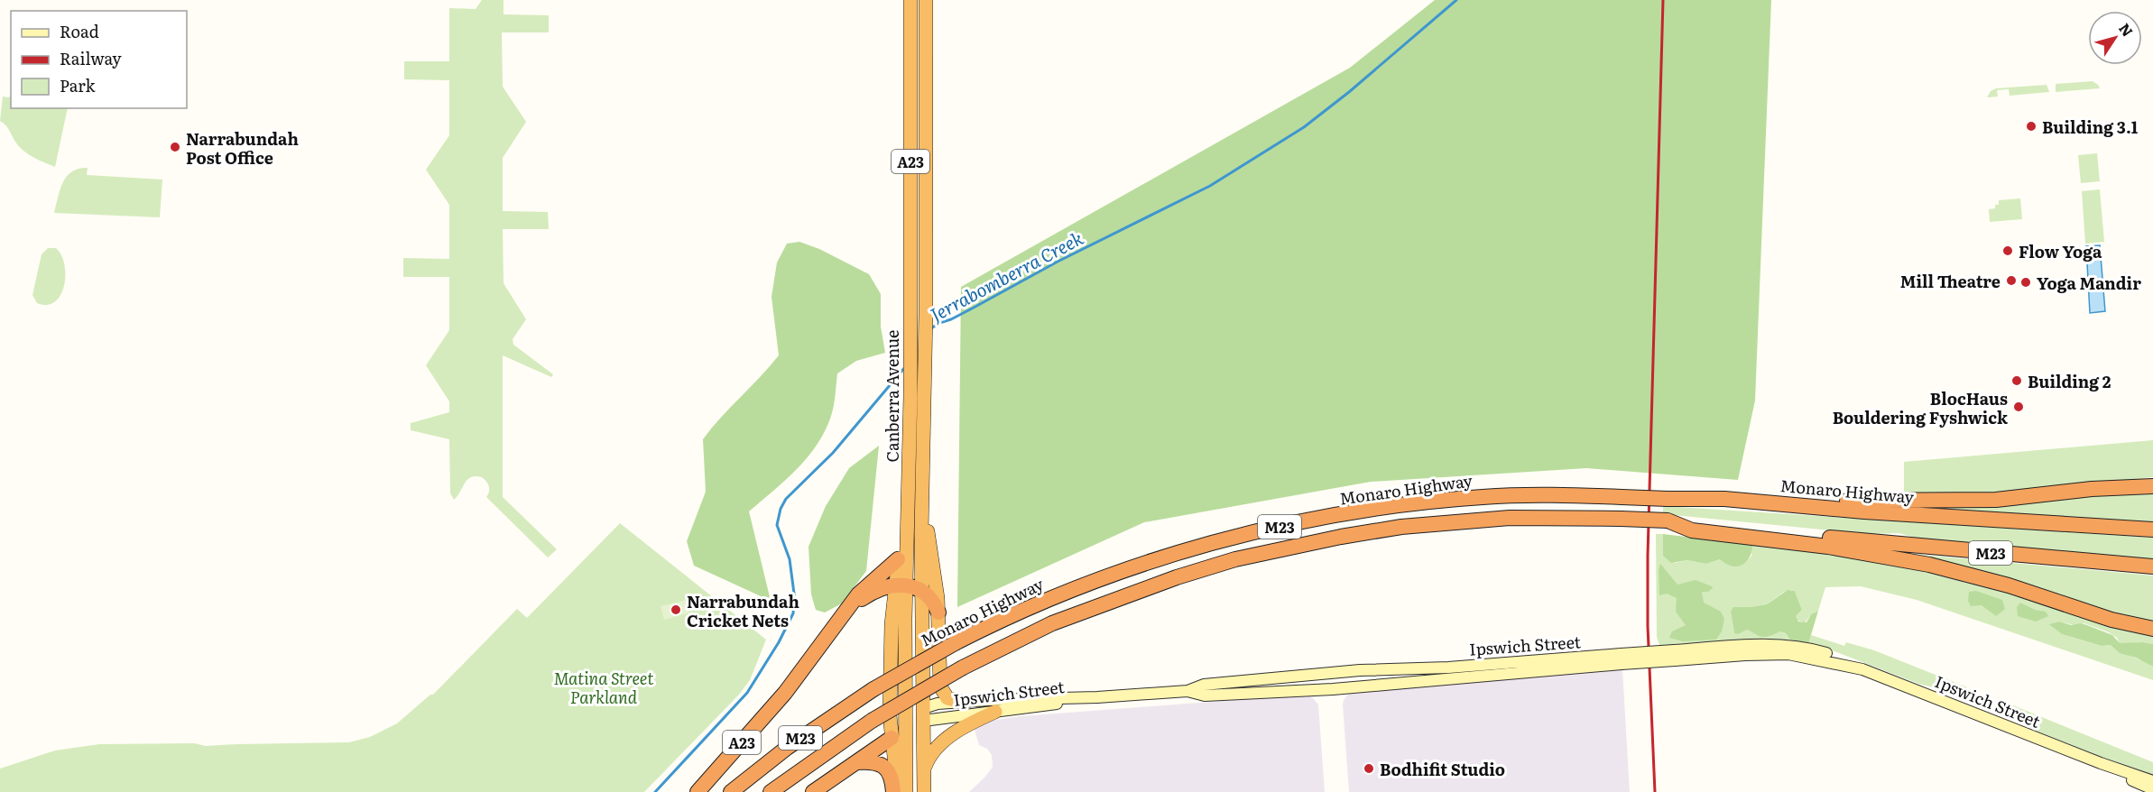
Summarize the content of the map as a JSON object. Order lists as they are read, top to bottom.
{
  "streets": {
    "highway": [
      "A23",
      "Canberra Avenue",
      "Monaro Highway",
      "M23"
    ],
    "main road": ["Ipswich Street"]
  },
  "crossings": [
    ["A23", "Canberra Avenue"],
    ["Canberra Avenue", "Ipswich Street"]
  ],
  "water": ["Jerrabomberra Creek"],
  "parks": ["Matina Street Parkland"],
  "places": [
    "Building 3.1",
    "Narrabundah Post Office",
    "Flow Yoga",
    "Mill Theatre",
    "Yoga Mandir",
    "Building 2",
    "BlocHaus Bouldering Fyshwick",
    "Narrabundah Cricket Nets",
    "Bodhifit Studio"
  ],
  "legend": ["Road", "Railway", "Park"],
  "north": "top right"
}
